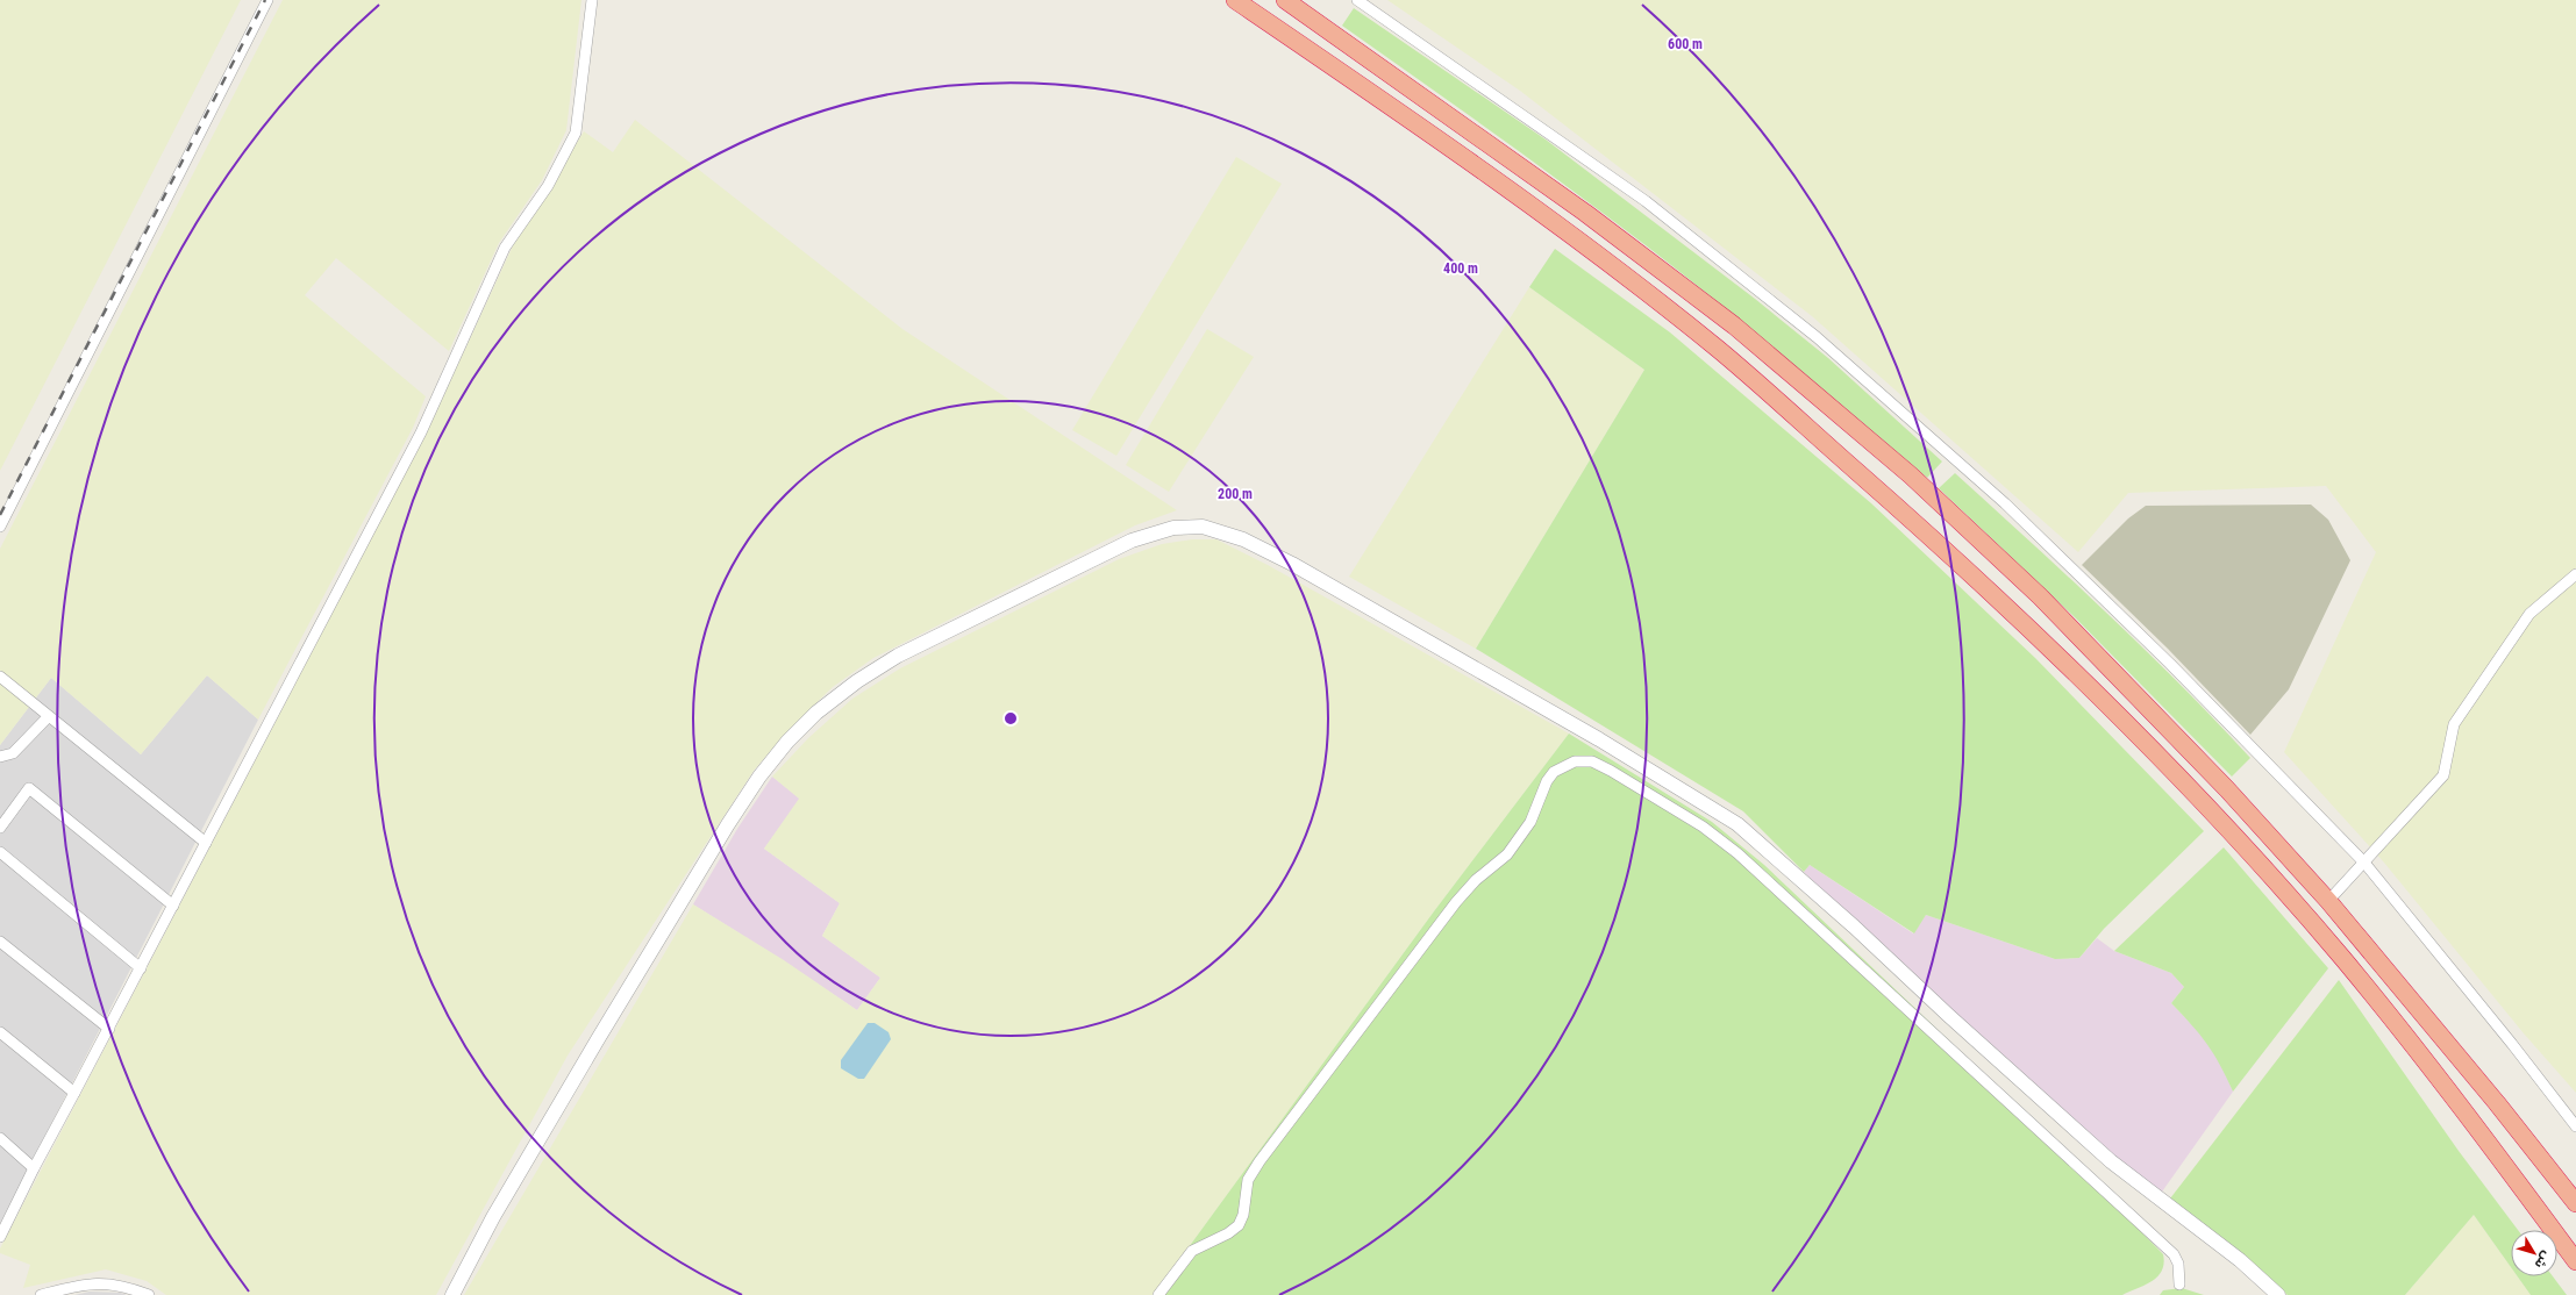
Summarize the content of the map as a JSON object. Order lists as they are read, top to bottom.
{
  "north": "bottom right",
  "rings": ["600 m", "400 m", "200 m"]
}
